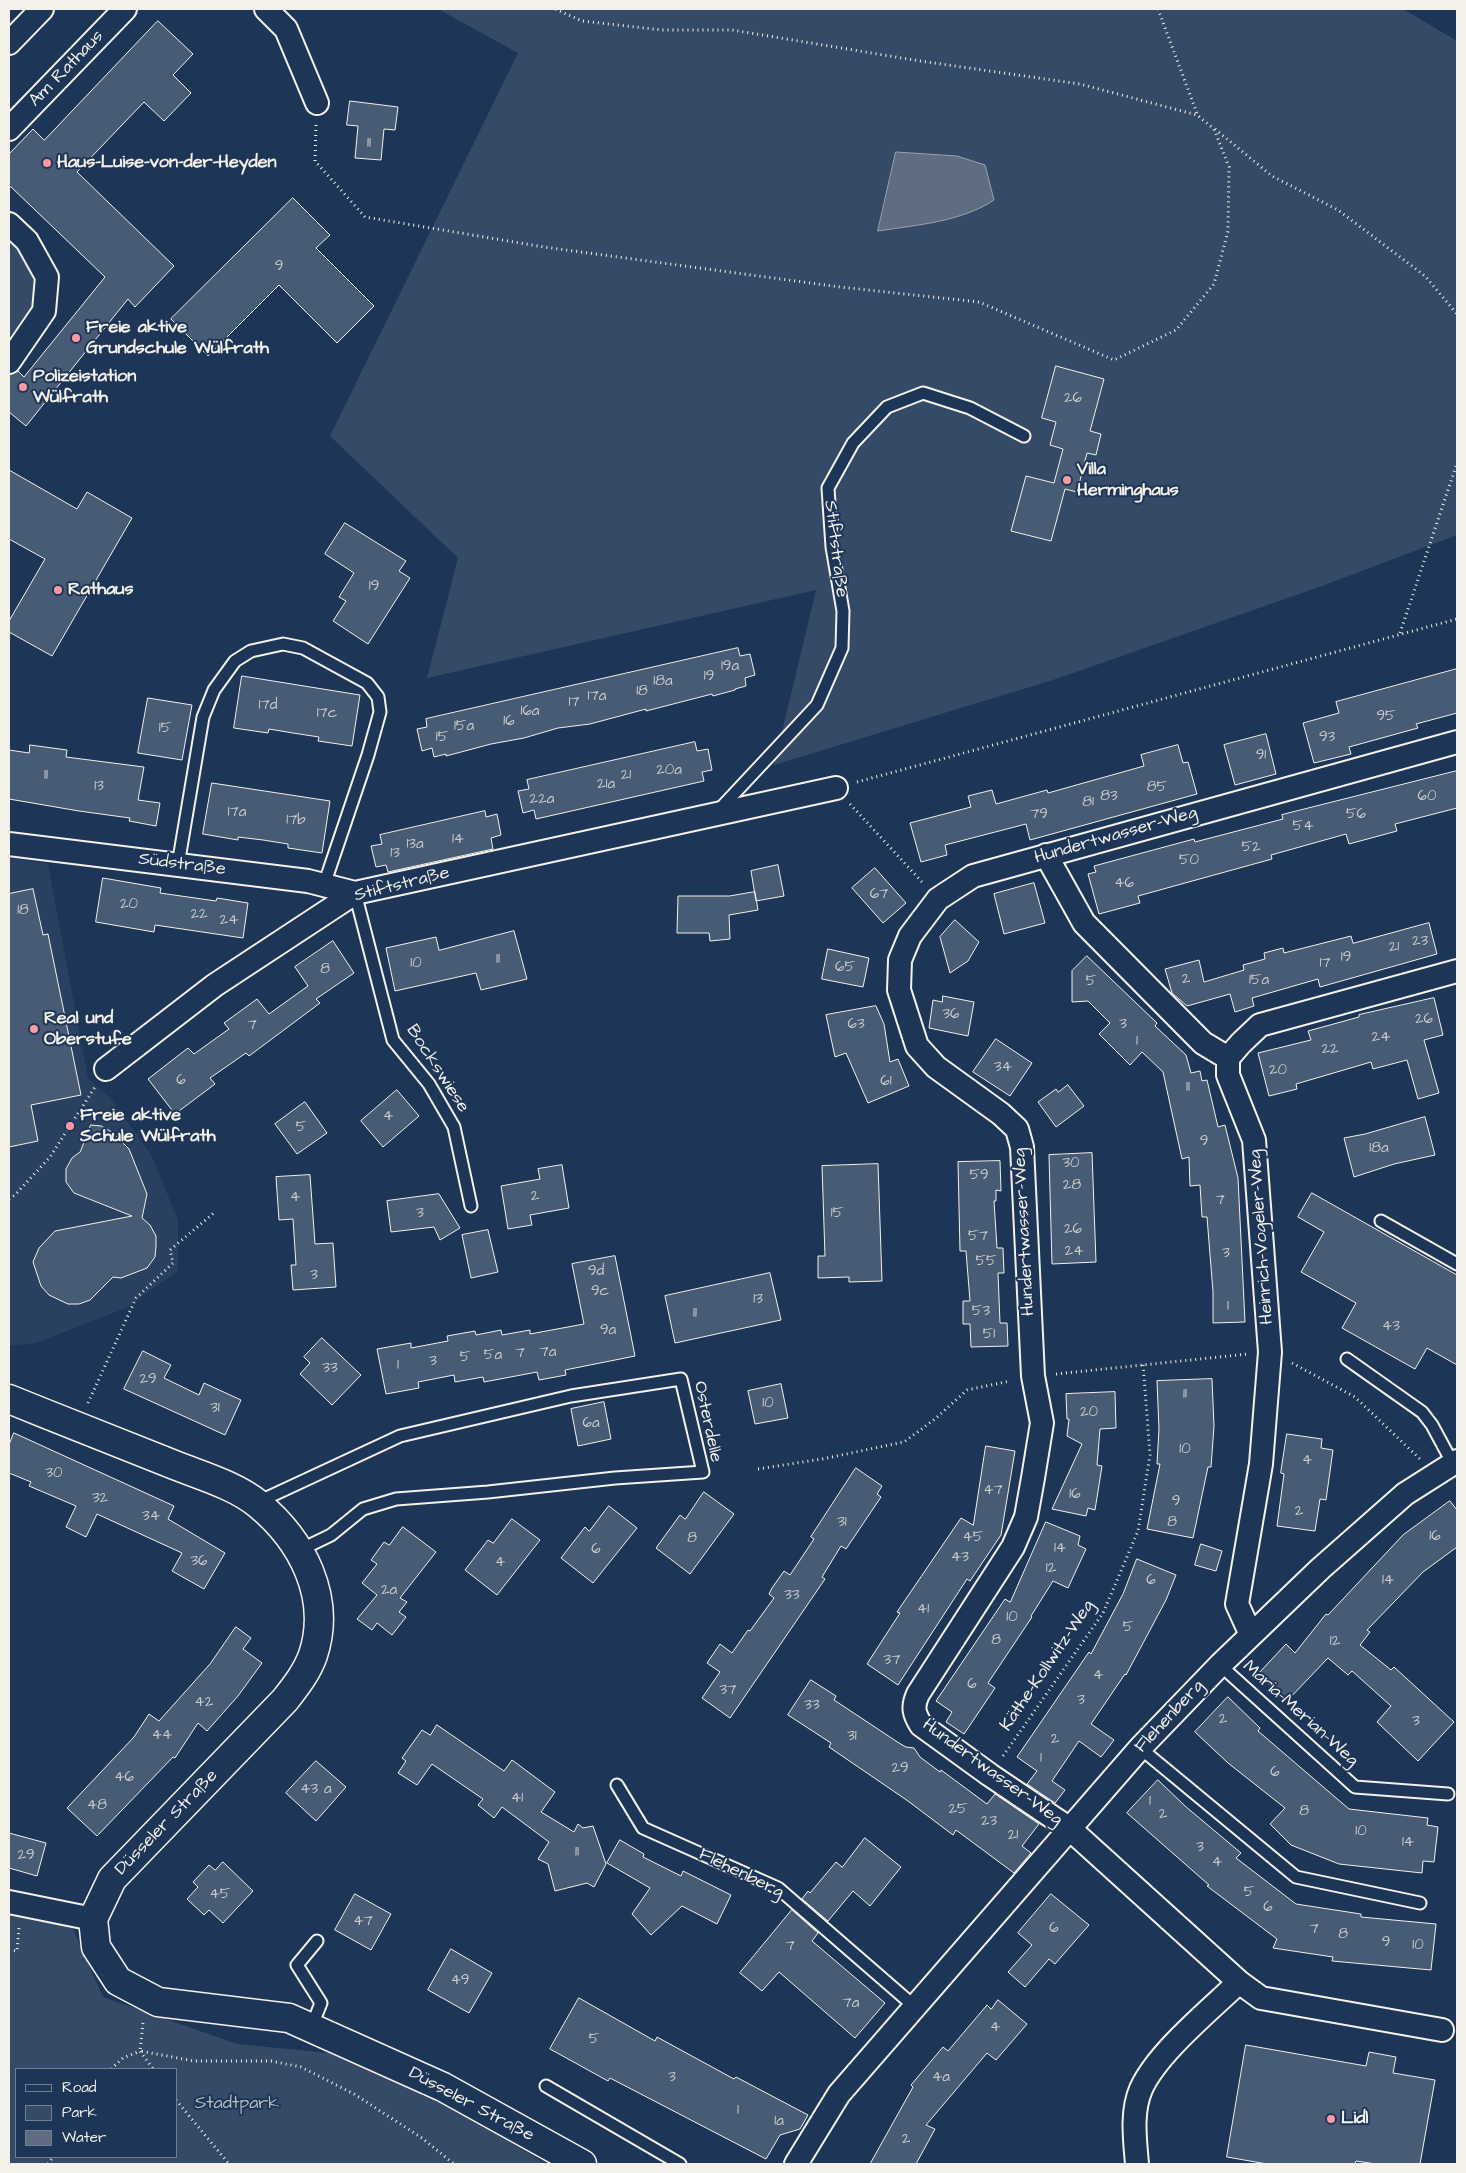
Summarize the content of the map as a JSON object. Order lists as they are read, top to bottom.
{
  "streets": {
    "main road": ["Düsseler Straße"],
    "street": [
      "Am Rathaus",
      "Stiftstraße",
      "Hundertwasser-Weg",
      "Südstraße",
      "Heinrich-Vogeler-Weg",
      "Flehenberg"
    ],
    "lane": ["Bockswiese", "Osterdelle", "Maria-Merian-Weg"],
    "path": ["Käthe-Kollwitz-Weg"]
  },
  "crossings": [
    ["Stiftstraße", "Südstraße"],
    ["Stiftstraße", "Bockswiese"],
    ["Hundertwasser-Weg", "Käthe-Kollwitz-Weg"],
    ["Hundertwasser-Weg", "Flehenberg"],
    ["Südstraße", "Bockswiese"],
    ["Heinrich-Vogeler-Weg", "Flehenberg"],
    ["Osterdelle", "Düsseler Straße"],
    ["Maria-Merian-Weg", "Flehenberg"]
  ],
  "parks": ["Stadtpark"],
  "places": [
    "Haus-Luise-von-der-Heyden",
    "Freie aktive Grundschule Wülfrath",
    "Polizeistation Wülfrath",
    "Villa Herminghaus",
    "Rathaus",
    "Real und Oberstufe",
    "Freie aktive Schule Wülfrath",
    "Lidl"
  ],
  "house_numbers": [
    "11",
    "9",
    "26",
    "19",
    "19a",
    "19",
    "18a",
    "18",
    "17a",
    "17",
    "17d",
    "16a",
    "17c",
    "95",
    "16",
    "15a",
    "15",
    "15",
    "93",
    "91",
    "20a",
    "11",
    "21",
    "21a",
    "13",
    "85",
    "83",
    "60",
    "22a",
    "81",
    "17a",
    "79",
    "56",
    "17b",
    "54",
    "14",
    "13a",
    "52",
    "13",
    "50",
    "46",
    "67",
    "20",
    "18",
    "22",
    "24",
    "23",
    "21",
    "19",
    "11",
    "10",
    "17",
    "65",
    "8",
    "2",
    "15a",
    "5",
    "36",
    "26",
    "63",
    "3",
    "7",
    "24",
    "1",
    "22",
    "34",
    "20",
    "6",
    "61",
    "11",
    "4",
    "5",
    "9",
    "18a",
    "30",
    "59",
    "28",
    "2",
    "4",
    "7",
    "3",
    "15",
    "26",
    "57",
    "24",
    "3",
    "55",
    "9d",
    "3",
    "9c",
    "13",
    "1",
    "53",
    "11",
    "43",
    "9a",
    "51",
    "7a",
    "7",
    "5a",
    "5",
    "3",
    "1",
    "33",
    "29",
    "11",
    "10",
    "31",
    "20",
    "6a",
    "10",
    "4",
    "30",
    "47",
    "16",
    "32",
    "9",
    "2",
    "34",
    "31",
    "8",
    "16",
    "45",
    "8",
    "14",
    "6",
    "43",
    "36",
    "4",
    "12",
    "6",
    "14",
    "2a",
    "33",
    "41",
    "10",
    "5",
    "8",
    "12",
    "37",
    "4",
    "6",
    "37",
    "3",
    "42",
    "33",
    "2",
    "3",
    "44",
    "31",
    "2",
    "1",
    "29",
    "6",
    "46",
    "43 a",
    "41",
    "1",
    "48",
    "25",
    "8",
    "2",
    "23",
    "10",
    "21",
    "14",
    "3",
    "11",
    "29",
    "4",
    "5",
    "45",
    "6",
    "47",
    "6",
    "7",
    "8",
    "9",
    "10",
    "7",
    "49",
    "7a",
    "4",
    "5",
    "3",
    "4a",
    "1",
    "1a",
    "2"
  ],
  "legend": ["Road", "Park", "Water"]
}
